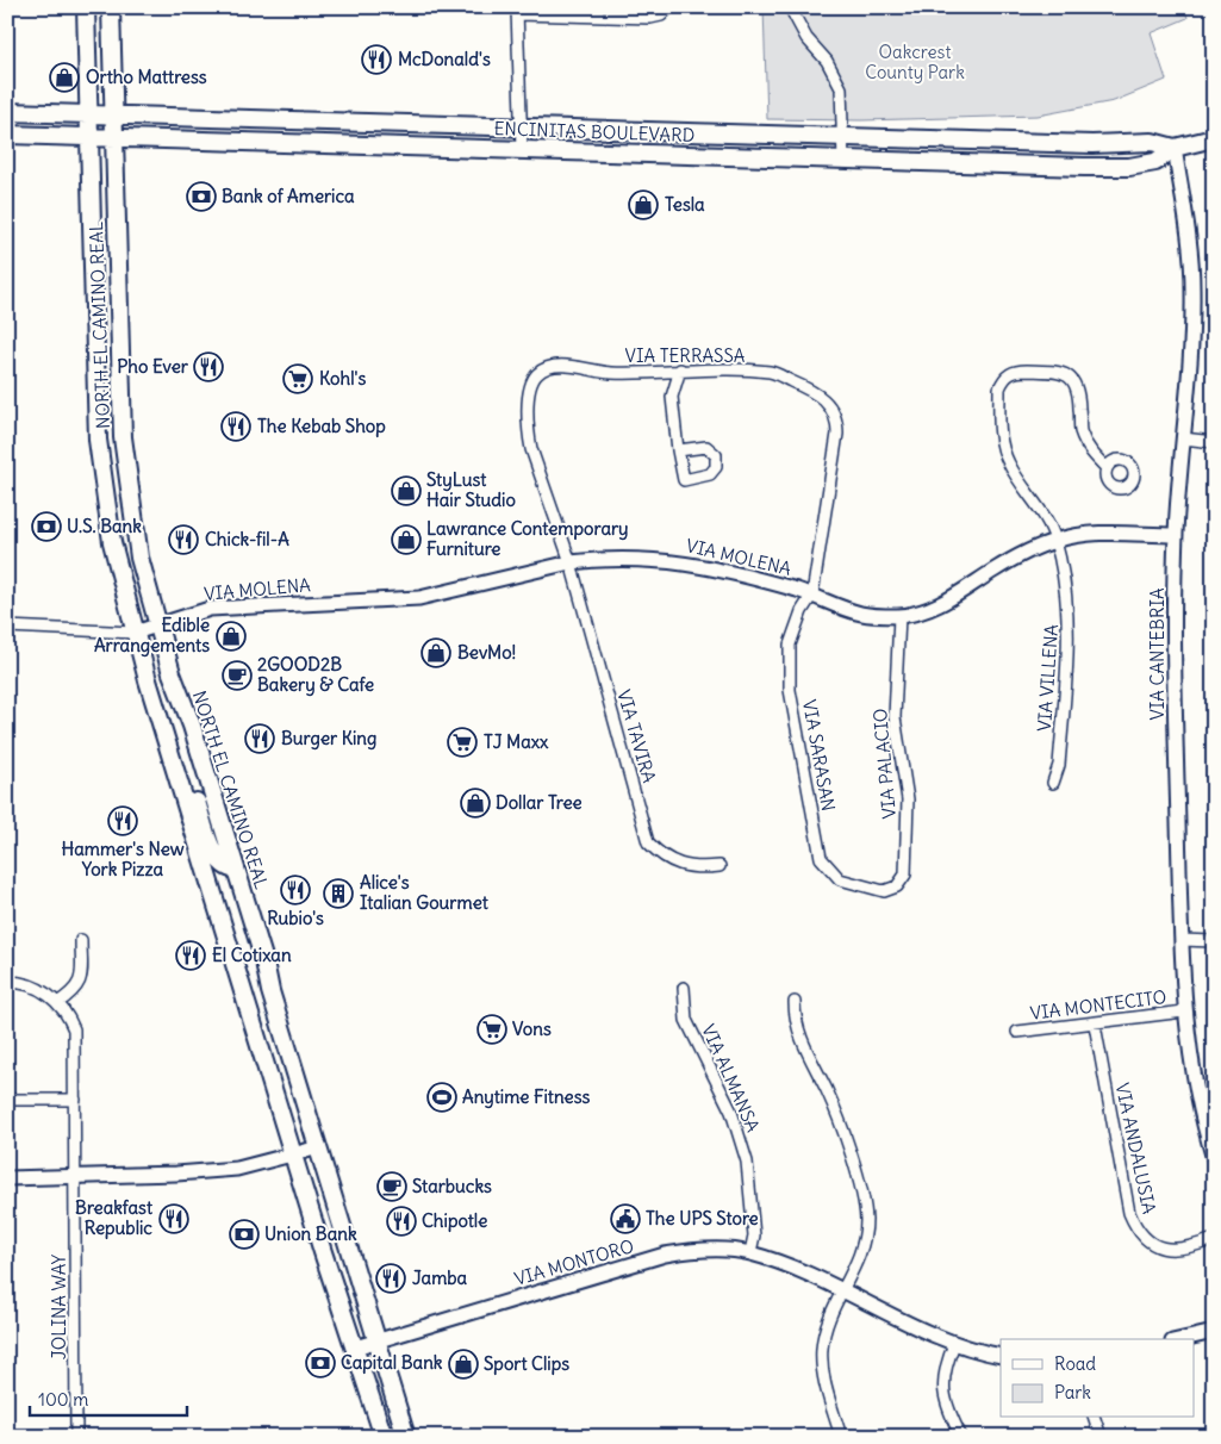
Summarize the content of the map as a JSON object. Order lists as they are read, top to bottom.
{
  "streets": {
    "main road": ["ENCINITAS BOULEVARD", "NORTH EL CAMINO REAL"],
    "street": [
      "VIA TERRASSA",
      "VIA MOLENA",
      "VIA CANTEBRIA",
      "VIA VILLENA",
      "VIA TAVIRA",
      "VIA SARASAN",
      "VIA PALACIO",
      "VIA MONTECITO",
      "VIA ALMANSA",
      "VIA ANDALUSIA",
      "VIA MONTORO",
      "JOLINA WAY"
    ]
  },
  "crossings": [
    ["ENCINITAS BOULEVARD", "NORTH EL CAMINO REAL"],
    ["ENCINITAS BOULEVARD", "VIA CANTEBRIA"],
    ["NORTH EL CAMINO REAL", "VIA MOLENA"],
    ["NORTH EL CAMINO REAL", "VIA MONTORO"],
    ["VIA TERRASSA", "VIA MOLENA"],
    ["VIA TERRASSA", "VIA TAVIRA"],
    ["VIA TERRASSA", "VIA SARASAN"],
    ["VIA MOLENA", "VIA CANTEBRIA"],
    ["VIA MOLENA", "VIA VILLENA"],
    ["VIA MOLENA", "VIA TAVIRA"],
    ["VIA MOLENA", "VIA SARASAN"],
    ["VIA MOLENA", "VIA PALACIO"],
    ["VIA CANTEBRIA", "VIA MONTECITO"],
    ["VIA SARASAN", "VIA PALACIO"],
    ["VIA MONTECITO", "VIA ANDALUSIA"],
    ["VIA ALMANSA", "VIA MONTORO"]
  ],
  "parks": ["Oakcrest County Park"],
  "places": {
    "restaurant": [
      "McDonald's",
      "Pho Ever",
      "The Kebab Shop",
      "Chick-fil-A",
      "Burger King",
      "Hammer's New York Pizza",
      "Rubio's",
      "El Cotixan",
      "Breakfast Republic",
      "Chipotle",
      "Jamba"
    ],
    "shop": [
      "Ortho Mattress",
      "Tesla",
      "StyLust Hair Studio",
      "Lawrance Contemporary Furniture",
      "Edible Arrangements",
      "BevMo!",
      "Dollar Tree",
      "Sport Clips"
    ],
    "bank": [
      "Bank of America",
      "U.S. Bank",
      "Union Bank",
      "Capital Bank"
    ],
    "supermarket": ["Kohl's", "TJ Maxx", "Vons"],
    "cafe": ["2GOOD2B Bakery & Cafe", "Starbucks"],
    "building": ["Alice's Italian Gourmet"],
    "sports": ["Anytime Fitness"],
    "public building": ["The UPS Store"]
  },
  "legend": ["Road", "Park"],
  "scale_bar": "100 m"
}
